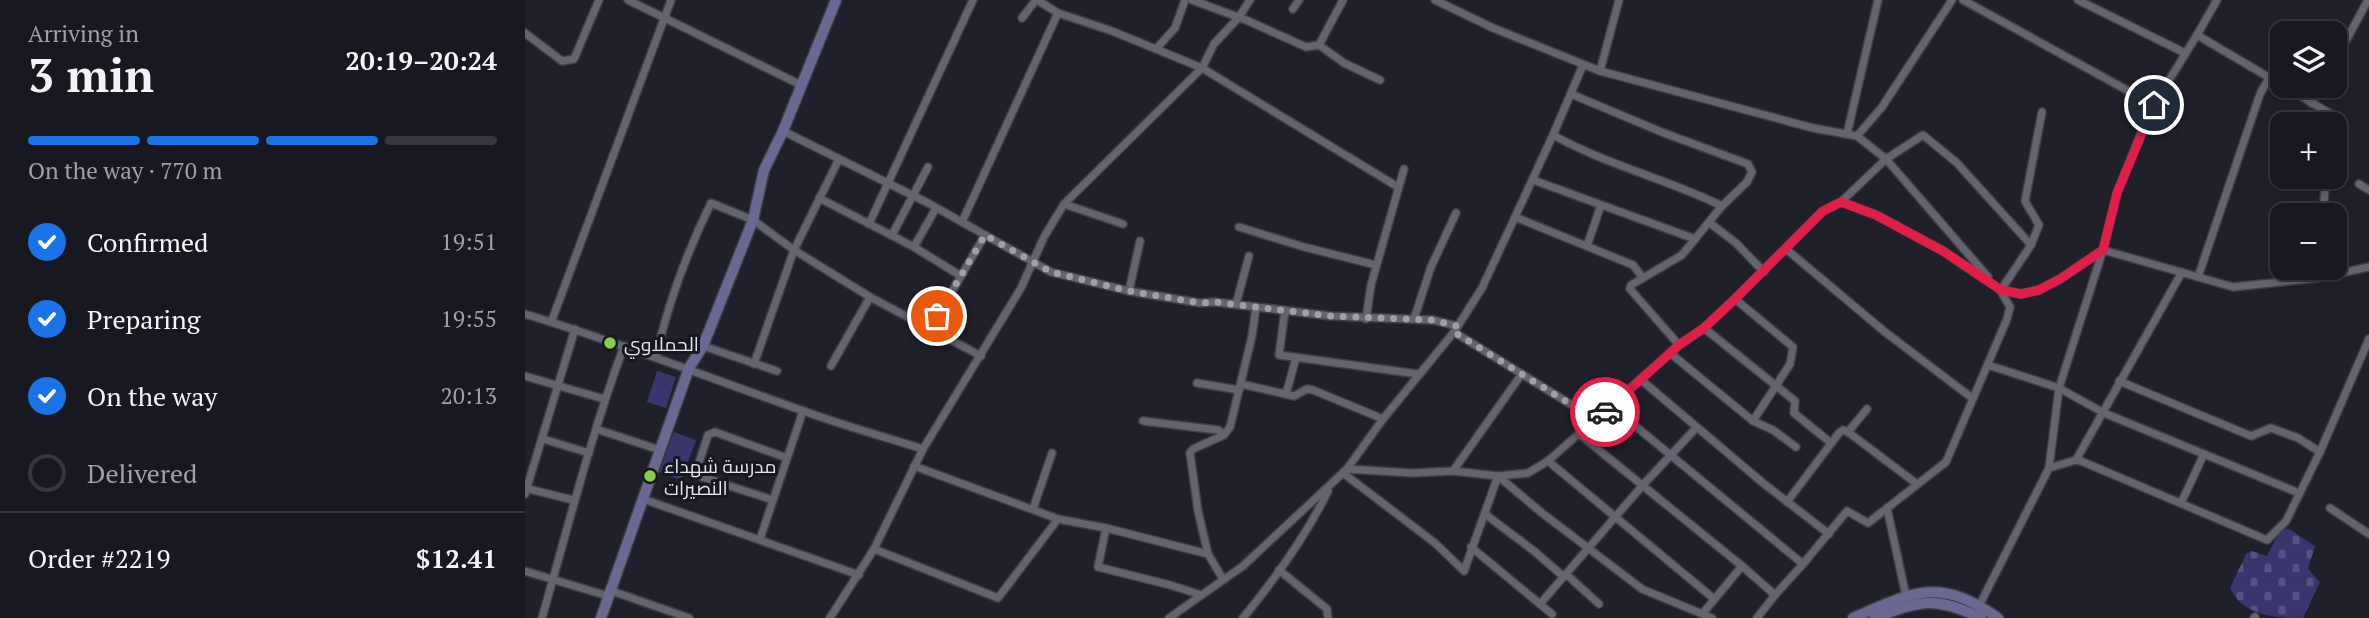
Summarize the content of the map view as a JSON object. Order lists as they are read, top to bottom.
{
  "places": ["الحملاوي", "مدرسة شهداء النصيرات"],
  "page": {
    "heading": ["3 min", "Arriving in", "20:19–20:24"],
    "panel": ["Order #2219", "$12.41"],
    "map_buttons": ["+", "−"],
    "bar": "On the way · 770 m",
    "list": [
      ["Confirmed", "19:51"],
      ["Preparing", "19:55"],
      ["On the way", "20:13"],
      "Delivered"
    ]
  }
}
